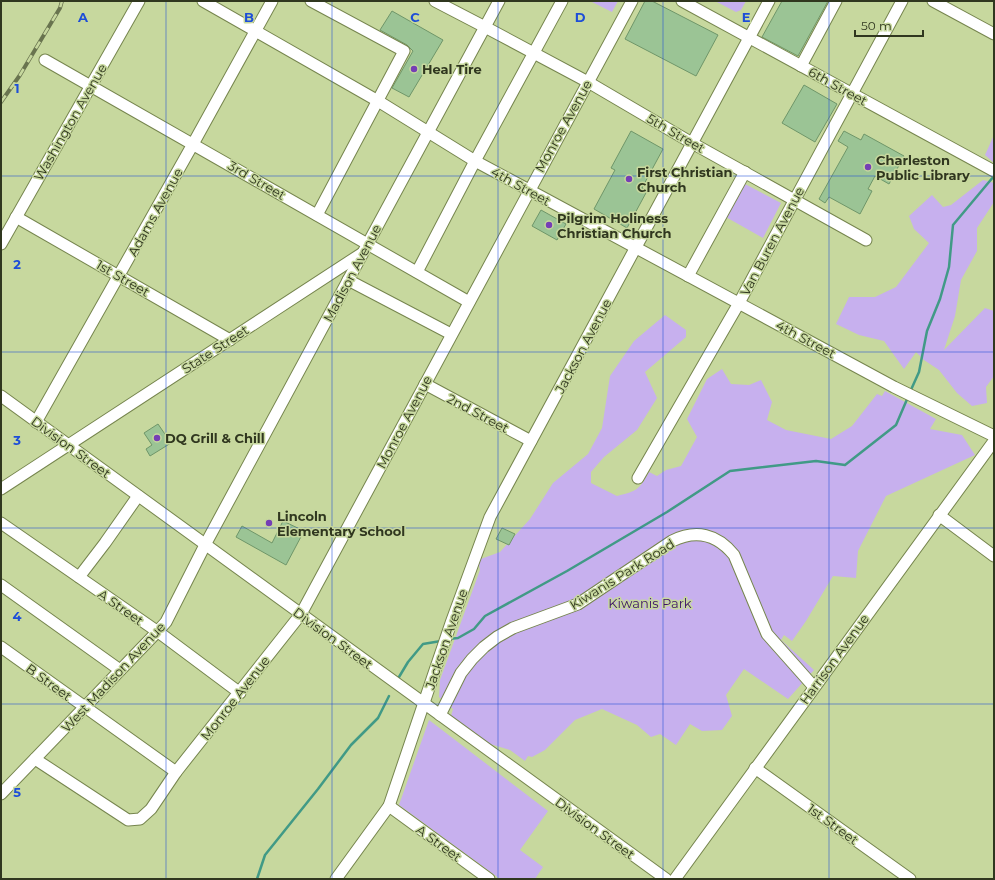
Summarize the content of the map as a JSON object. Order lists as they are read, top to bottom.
{
  "streets": {
    "street": [
      "6th Street",
      "Washington Avenue",
      "Monroe Avenue",
      "5th Street",
      "3rd Street",
      "4th Street",
      "Adams Avenue",
      "Van Buren Avenue",
      "Madison Avenue",
      "1st Street",
      "Jackson Avenue",
      "State Street",
      "2nd Street",
      "Division Street",
      "Kiwanis Park Road",
      "A Street",
      "Harrison Avenue",
      "West Madison Avenue",
      "B Street"
    ]
  },
  "crossings": [
    ["6th Street", "Van Buren Avenue"],
    ["6th Street", "Jackson Avenue"],
    ["Washington Avenue", "3rd Street"],
    ["Washington Avenue", "1st Street"],
    ["Monroe Avenue", "5th Street"],
    ["Monroe Avenue", "3rd Street"],
    ["Monroe Avenue", "4th Street"],
    ["Monroe Avenue", "2nd Street"],
    ["Monroe Avenue", "Division Street"],
    ["Monroe Avenue", "A Street"],
    ["Monroe Avenue", "West Madison Avenue"],
    ["Monroe Avenue", "B Street"],
    ["5th Street", "Van Buren Avenue"],
    ["5th Street", "Madison Avenue"],
    ["5th Street", "Jackson Avenue"],
    ["3rd Street", "Adams Avenue"],
    ["3rd Street", "Madison Avenue"],
    ["3rd Street", "State Street"],
    ["4th Street", "Adams Avenue"],
    ["4th Street", "Van Buren Avenue"],
    ["4th Street", "Madison Avenue"],
    ["4th Street", "Jackson Avenue"],
    ["Adams Avenue", "1st Street"],
    ["Adams Avenue", "Division Street"],
    ["Madison Avenue", "State Street"],
    ["Madison Avenue", "Division Street"],
    ["Madison Avenue", "West Madison Avenue"],
    ["1st Street", "State Street"],
    ["1st Street", "Harrison Avenue"],
    ["Jackson Avenue", "2nd Street"],
    ["Jackson Avenue", "Division Street"],
    ["Jackson Avenue", "A Street"],
    ["State Street", "Division Street"],
    ["Division Street", "Kiwanis Park Road"],
    ["Division Street", "West Madison Avenue"],
    ["Kiwanis Park Road", "Harrison Avenue"],
    ["A Street", "West Madison Avenue"],
    ["West Madison Avenue", "B Street"]
  ],
  "parks": ["Kiwanis Park"],
  "places": [
    "Heal Tire",
    "Charleston Public Library",
    "First Christian Church",
    "Pilgrim Holiness Christian Church",
    "DQ Grill & Chill",
    "Lincoln Elementary School"
  ],
  "scale_bar": "50 m",
  "grid": {
    "columns": [
      "A",
      "B",
      "C",
      "D",
      "E"
    ],
    "rows": [
      "1",
      "2",
      "3",
      "4",
      "5"
    ]
  }
}
